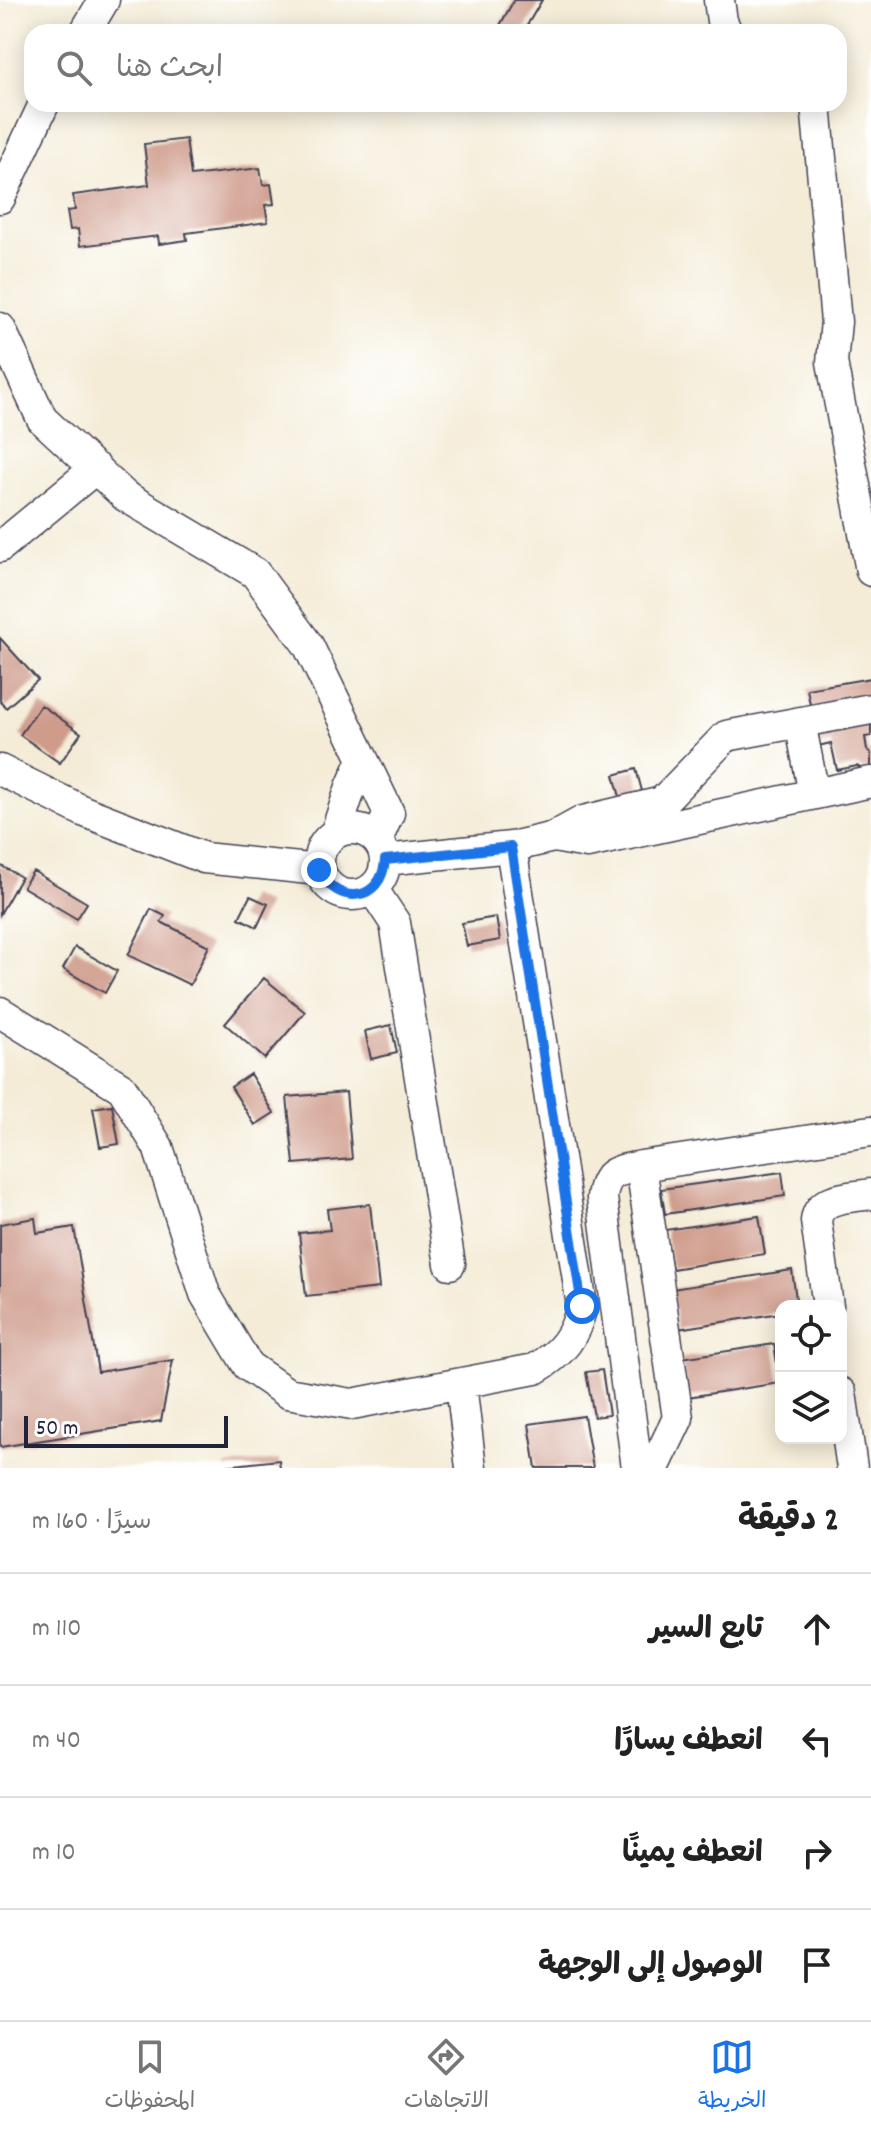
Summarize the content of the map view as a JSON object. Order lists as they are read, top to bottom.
{
  "scale_bar": "50 m",
  "page": {
    "search": "ابحث هنا",
    "scale": "50 m",
    "heading": ["2 دقيقة", "سيرًا · 160 m"],
    "list": [
      ["تابع السير", "110 m"],
      ["انعطف يسارًا", "40 m"],
      ["انعطف يمينًا", "10 m"],
      "الوصول إلى الوجهة"
    ],
    "nav": ["الخريطة", "الاتجاهات", "المحفوظات"]
  }
}
